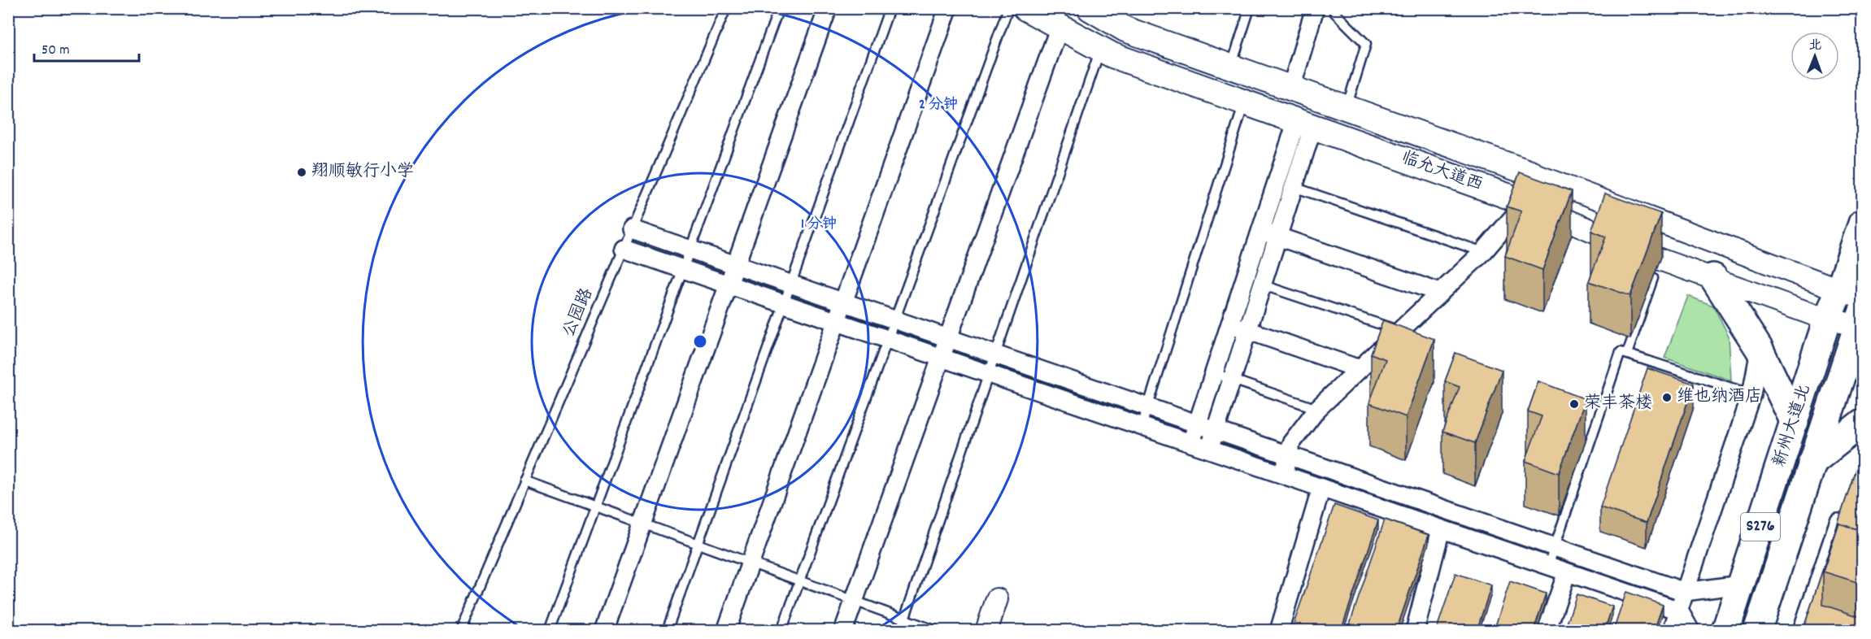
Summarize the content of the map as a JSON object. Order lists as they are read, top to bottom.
{
  "streets": {
    "main road": ["临允大道西", "新州大道北", "S276"],
    "lane": ["公园路"]
  },
  "crossings": [
    ["临允大道西", "新州大道北"]
  ],
  "places": ["翔顺敏行小学", "维也纳酒店", "荣丰茶楼"],
  "scale_bar": "50 m",
  "north": "top",
  "rings": ["2 分钟", "1 分钟"]
}
